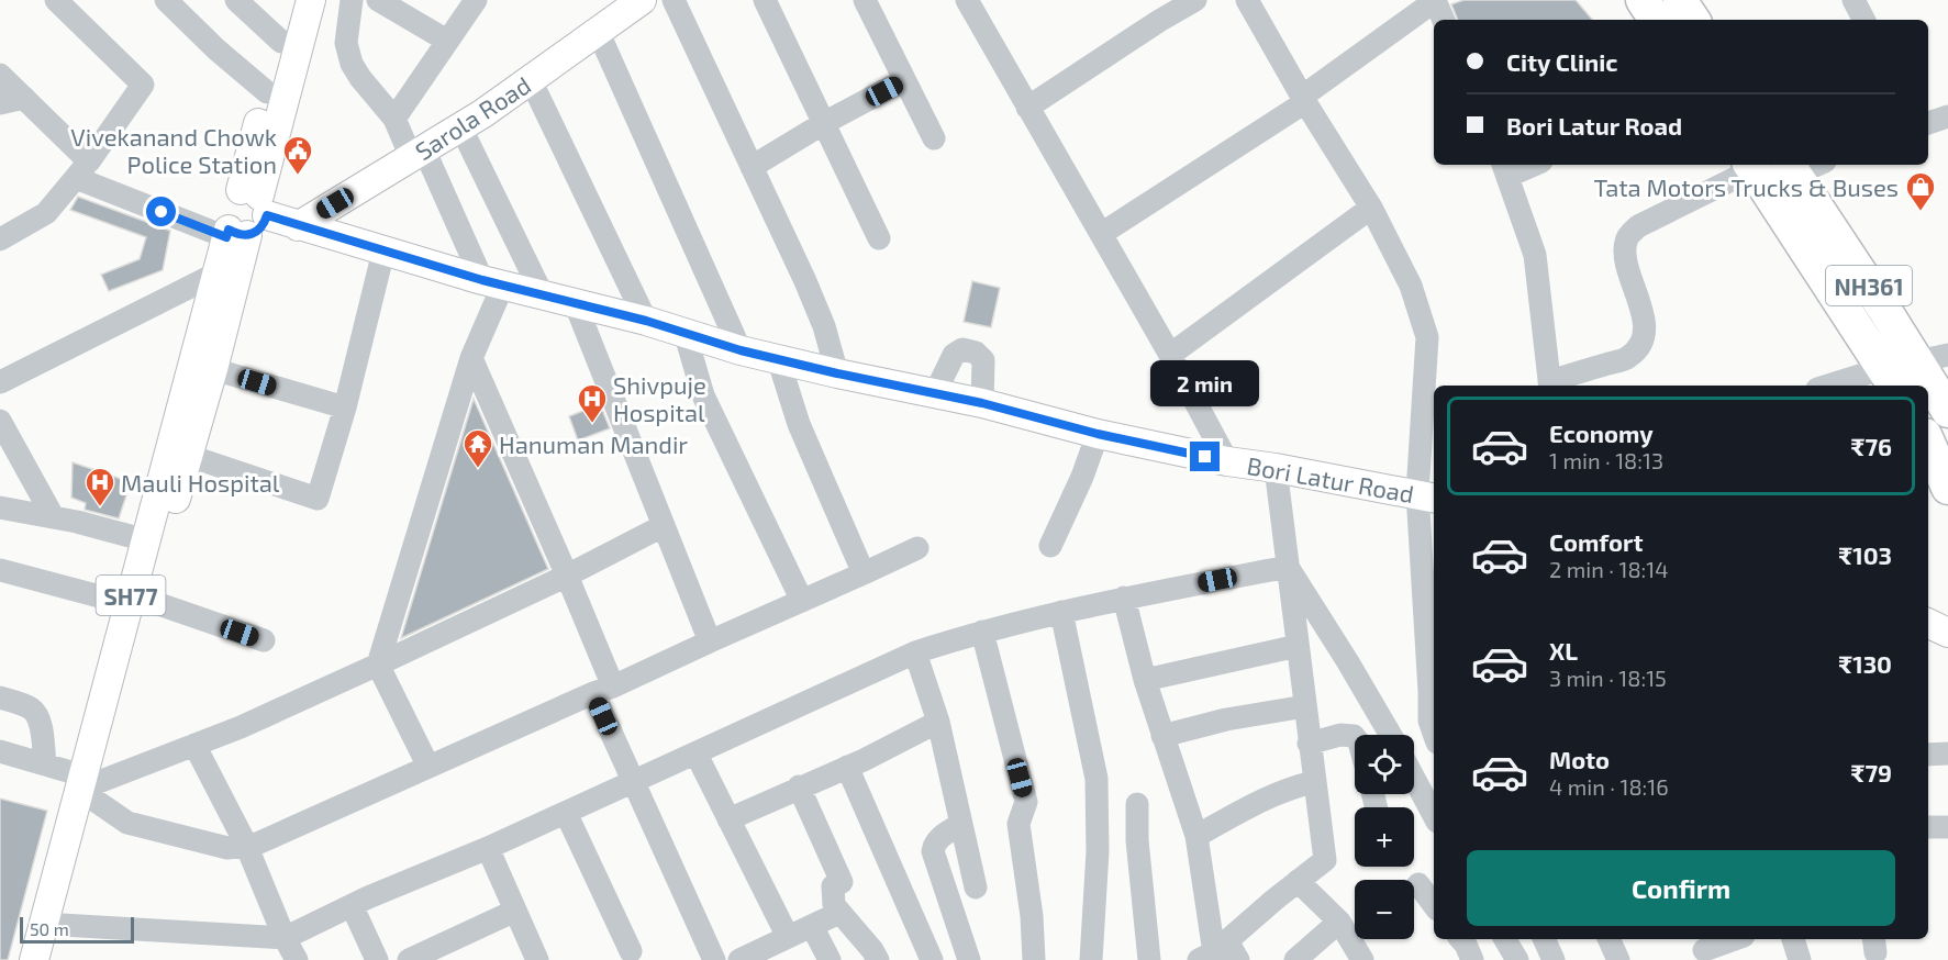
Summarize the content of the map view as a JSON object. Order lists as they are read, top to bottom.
{
  "streets": {
    "highway": ["NH361"],
    "main road": ["Sarola Road", "Bori Latur Road", "SH77"]
  },
  "crossings": [
    ["Sarola Road", "Bori Latur Road"],
    ["Bori Latur Road", "SH77"]
  ],
  "places": {
    "public building": ["Vivekanand Chowk Police Station"],
    "shop": ["Tata Motors Trucks & Buses"],
    "hospital": ["Shivpuje Hospital", "Mauli Hospital"],
    "temple": ["Hanuman Mandir"]
  },
  "scale_bar": "50 m",
  "page": {
    "banner": ["City Clinic", "Bori Latur Road"],
    "bubble": "2 min",
    "list": [
      {
        "name": "Economy",
        "note": "1 min · 18:13",
        "value": "₹76"
      },
      {
        "name": "Comfort",
        "note": "2 min · 18:14",
        "value": "₹103"
      },
      {
        "name": "XL",
        "note": "3 min · 18:15",
        "value": "₹130"
      },
      {
        "name": "Moto",
        "note": "4 min · 18:16",
        "value": "₹79"
      }
    ],
    "map_buttons": ["+", "−"],
    "buttons": "Confirm",
    "scale": "50 m"
  }
}
